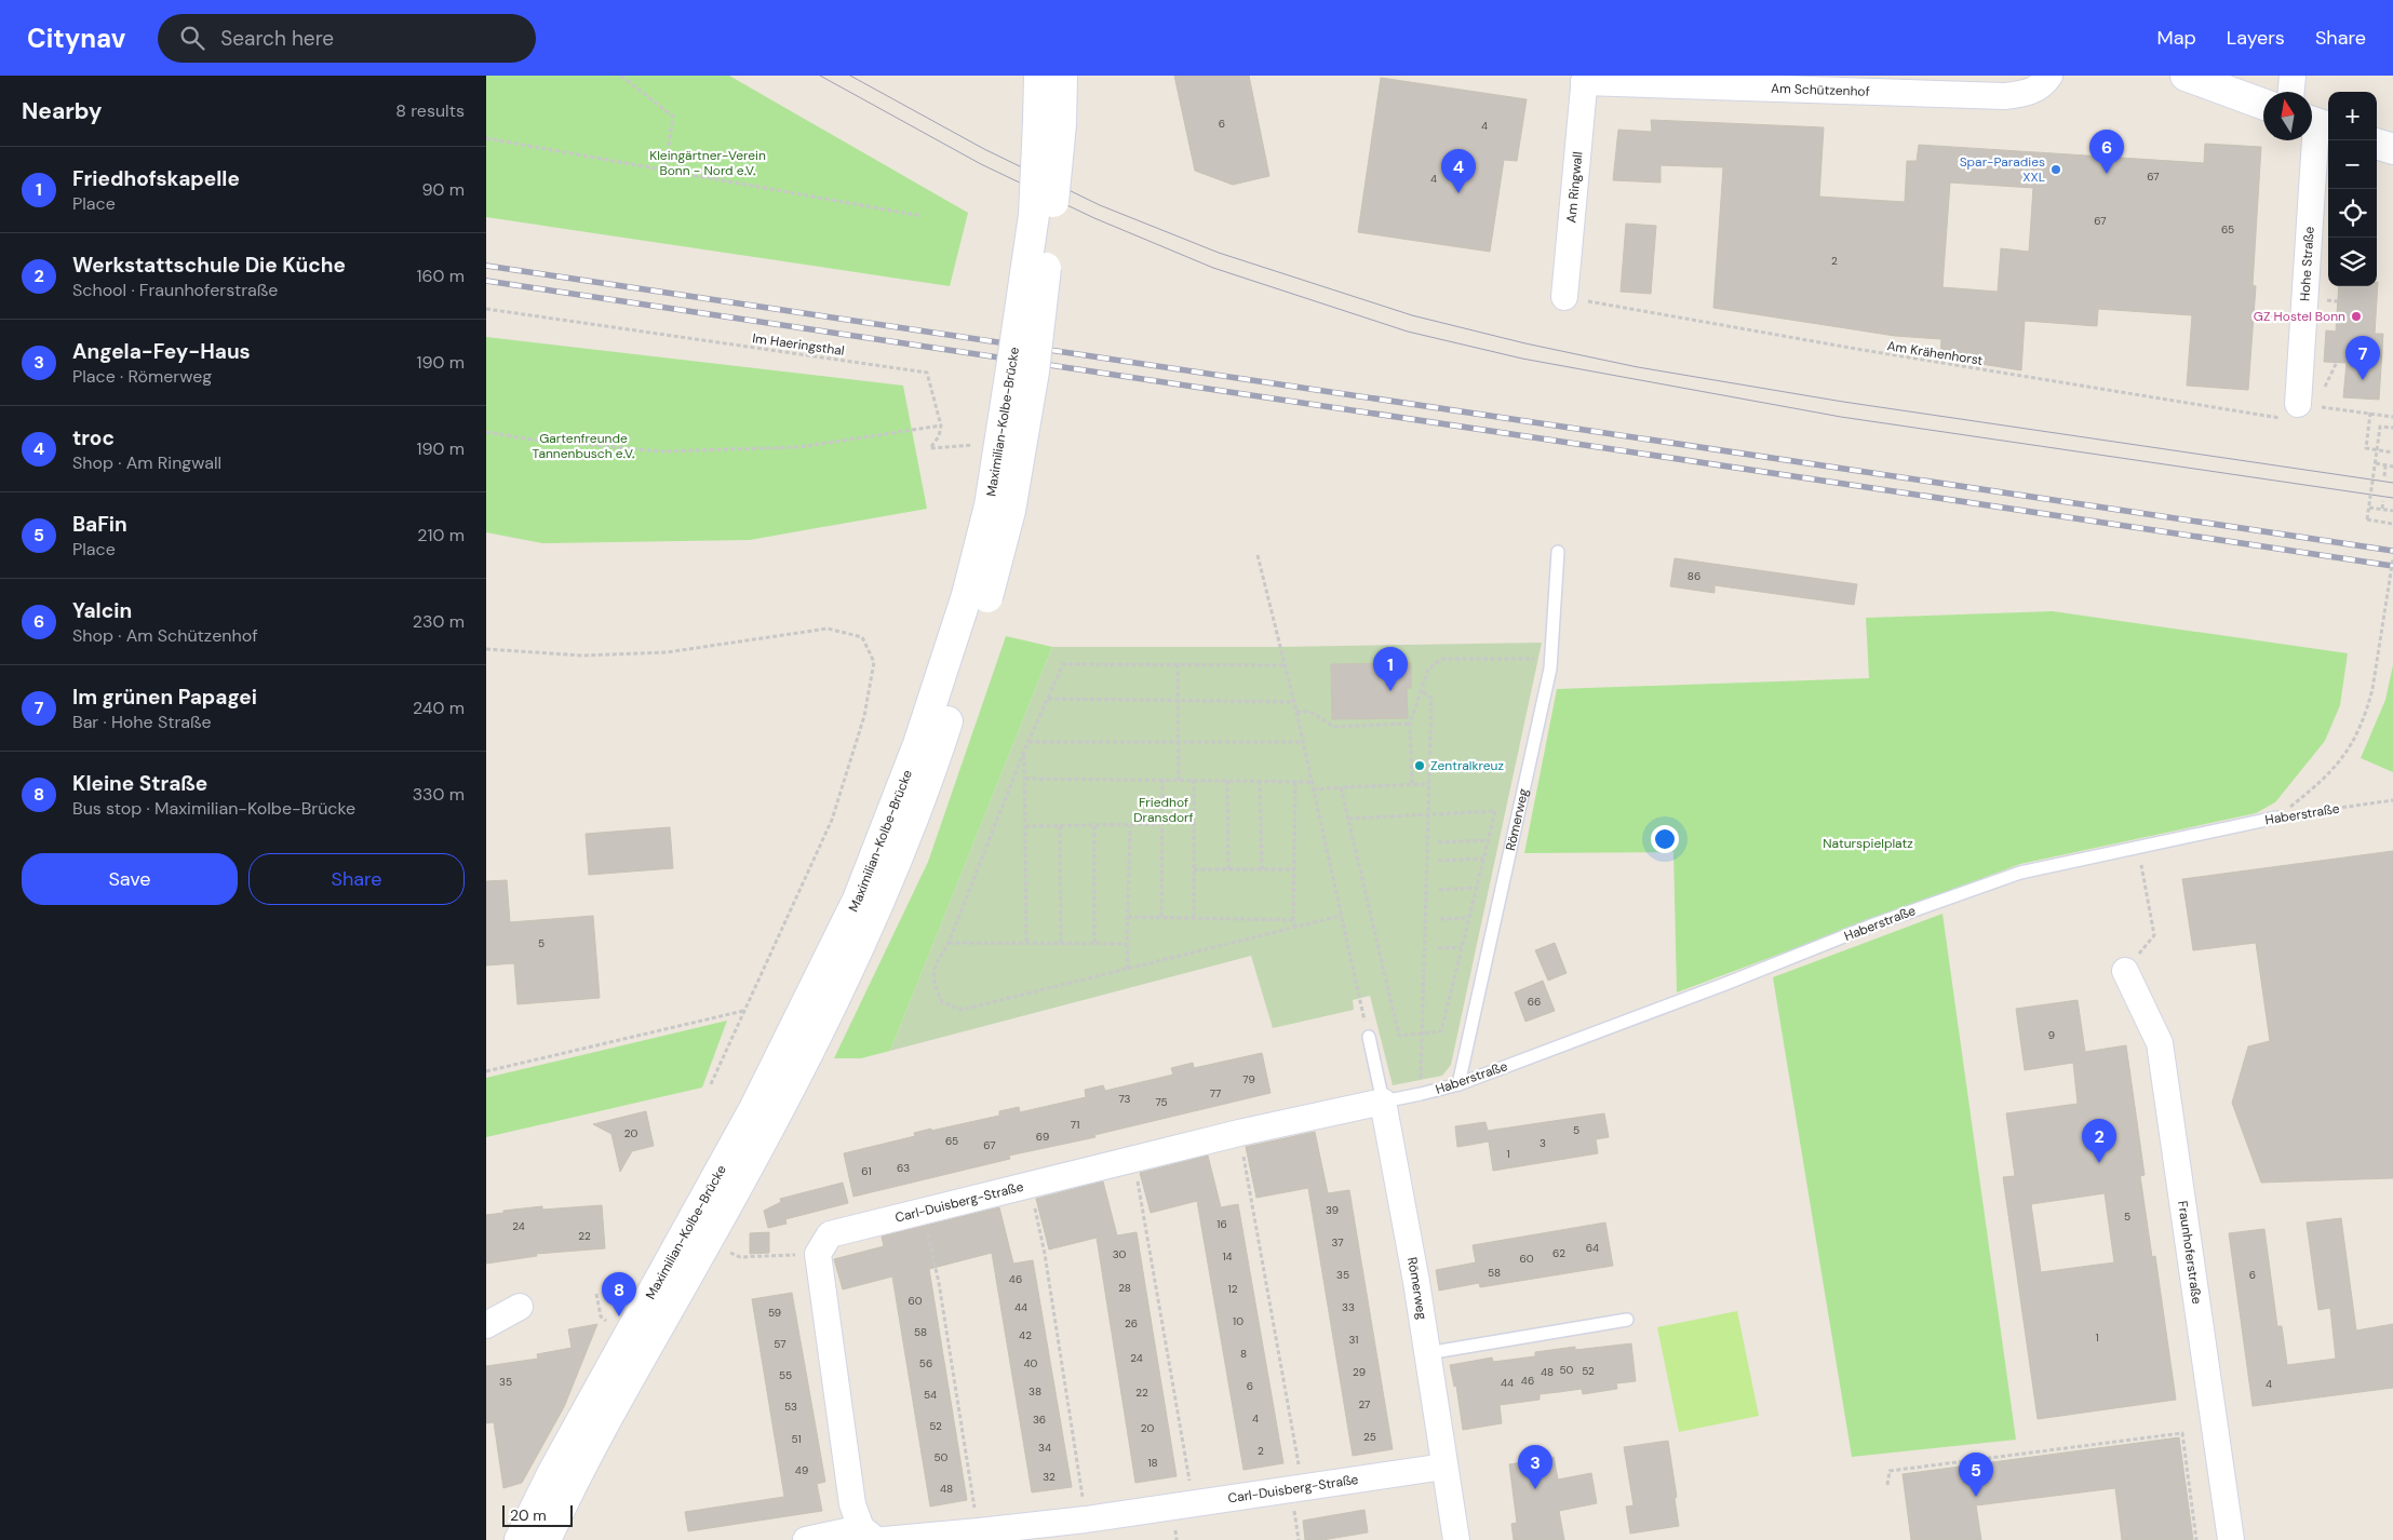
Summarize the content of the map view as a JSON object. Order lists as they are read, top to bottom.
{
  "streets": {
    "street": [
      "Am Schützenhof",
      "Am Ringwall",
      "Hohe Straße",
      "Maximilian-Kolbe-Brücke",
      "Römerweg",
      "Carl-Duisberg-Straße",
      "Fraunhoferstraße"
    ],
    "lane": ["Haberstraße"],
    "path": ["Im Haeringsthal", "Am Krähenhorst"]
  },
  "crossings": [
    ["Am Schützenhof", "Am Ringwall"],
    ["Am Ringwall", "Am Krähenhorst"],
    ["Hohe Straße", "Am Krähenhorst"],
    ["Haberstraße", "Römerweg"],
    ["Haberstraße", "Carl-Duisberg-Straße"],
    ["Römerweg", "Carl-Duisberg-Straße"]
  ],
  "parks": [
    "Kleingärtner-Verein Bonn - Nord e.V.",
    "Gartenfreunde Tannenbusch e.V.",
    "Friedhof Dransdorf",
    "Naturspielplatz"
  ],
  "places": ["Spar-Paradies XXL", "GZ Hostel Bonn", "Zentralkreuz"],
  "house_numbers": [
    "6",
    "4",
    "67",
    "4",
    "67",
    "65",
    "2",
    "86",
    "5",
    "66",
    "9",
    "79",
    "77",
    "73",
    "75",
    "71",
    "5",
    "20",
    "69",
    "65",
    "3",
    "67",
    "1",
    "63",
    "61",
    "39",
    "5",
    "16",
    "24",
    "22",
    "37",
    "64",
    "62",
    "30",
    "14",
    "60",
    "58",
    "35",
    "6",
    "46",
    "28",
    "12",
    "60",
    "44",
    "33",
    "59",
    "10",
    "26",
    "58",
    "42",
    "1",
    "31",
    "57",
    "8",
    "24",
    "56",
    "40",
    "50",
    "52",
    "29",
    "48",
    "55",
    "46",
    "35",
    "44",
    "4",
    "6",
    "38",
    "22",
    "54",
    "27",
    "53",
    "4",
    "36",
    "52",
    "20",
    "25",
    "51",
    "34",
    "2",
    "50",
    "18",
    "49",
    "32",
    "48"
  ],
  "scale_bar": "20 m",
  "north": "top",
  "page": {
    "header": "Citynav",
    "search": "Search here",
    "nav": ["Map", "Layers", "Share"],
    "heading": ["Nearby", "8 results"],
    "map_buttons": ["+", "−"],
    "pins": [
      "6",
      "4",
      "7",
      "1",
      "2",
      "8",
      "3",
      "5"
    ],
    "list": [
      {
        "mark": "1",
        "name": "Friedhofskapelle",
        "note": "Place",
        "value": "90 m"
      },
      {
        "mark": "2",
        "name": "Werkstattschule Die Küche",
        "note": "School · Fraunhoferstraße",
        "value": "160 m"
      },
      {
        "mark": "3",
        "name": "Angela-Fey-Haus",
        "note": "Place · Römerweg",
        "value": "190 m"
      },
      {
        "mark": "4",
        "name": "troc",
        "note": "Shop · Am Ringwall",
        "value": "190 m"
      },
      {
        "mark": "5",
        "name": "BaFin",
        "note": "Place",
        "value": "210 m"
      },
      {
        "mark": "6",
        "name": "Yalcin",
        "note": "Shop · Am Schützenhof",
        "value": "230 m"
      },
      {
        "mark": "7",
        "name": "Im grünen Papagei",
        "note": "Bar · Hohe Straße",
        "value": "240 m"
      },
      {
        "mark": "8",
        "name": "Kleine Straße",
        "note": "Bus stop · Maximilian-Kolbe-Brücke",
        "value": "330 m"
      }
    ],
    "buttons": ["Save", "Share"],
    "scale": "20 m"
  }
}
